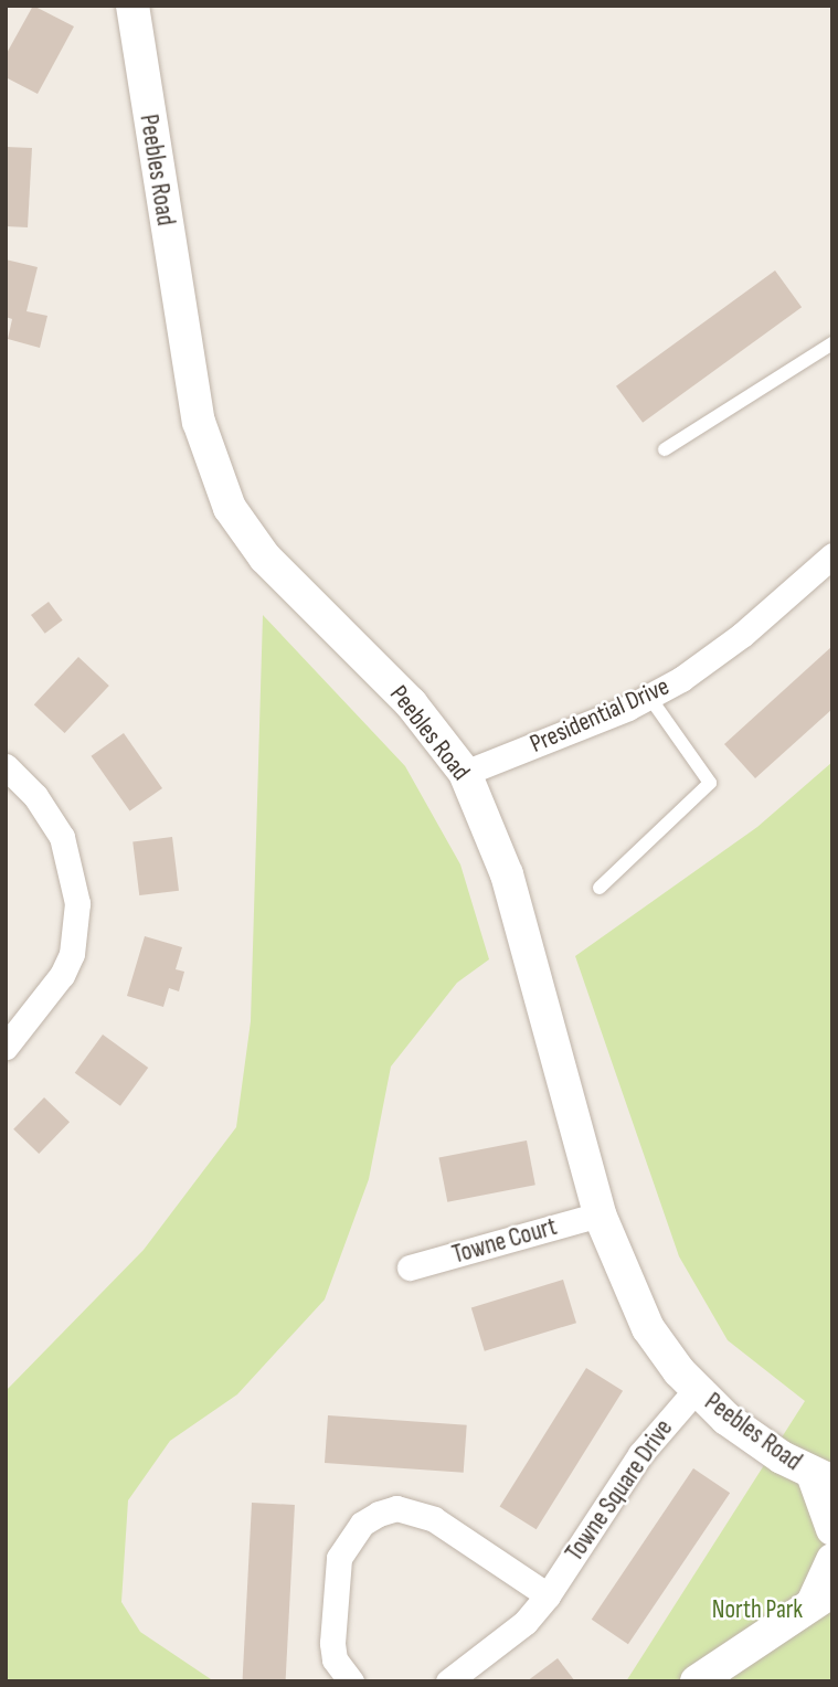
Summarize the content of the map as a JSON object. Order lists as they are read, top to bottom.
{
  "streets": {
    "street": [
      "Peebles Road",
      "Presidential Drive",
      "Towne Court",
      "Towne Square Drive"
    ]
  },
  "crossings": [
    ["Peebles Road", "Presidential Drive"],
    ["Peebles Road", "Towne Court"],
    ["Peebles Road", "Towne Square Drive"]
  ],
  "parks": ["North Park"]
}
